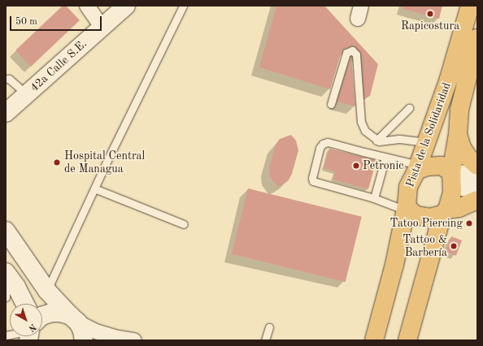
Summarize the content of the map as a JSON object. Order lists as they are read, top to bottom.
{
  "streets": {
    "main road": ["Pista de la Solidaridad"],
    "street": ["42a Calle S.E."]
  },
  "places": [
    "Rapicostura",
    "Hospital Central de Managua",
    "Petronic",
    "Tatoo Piercing",
    "Tattoo & Barbería"
  ],
  "scale_bar": "50 m",
  "north": "bottom right"
}
